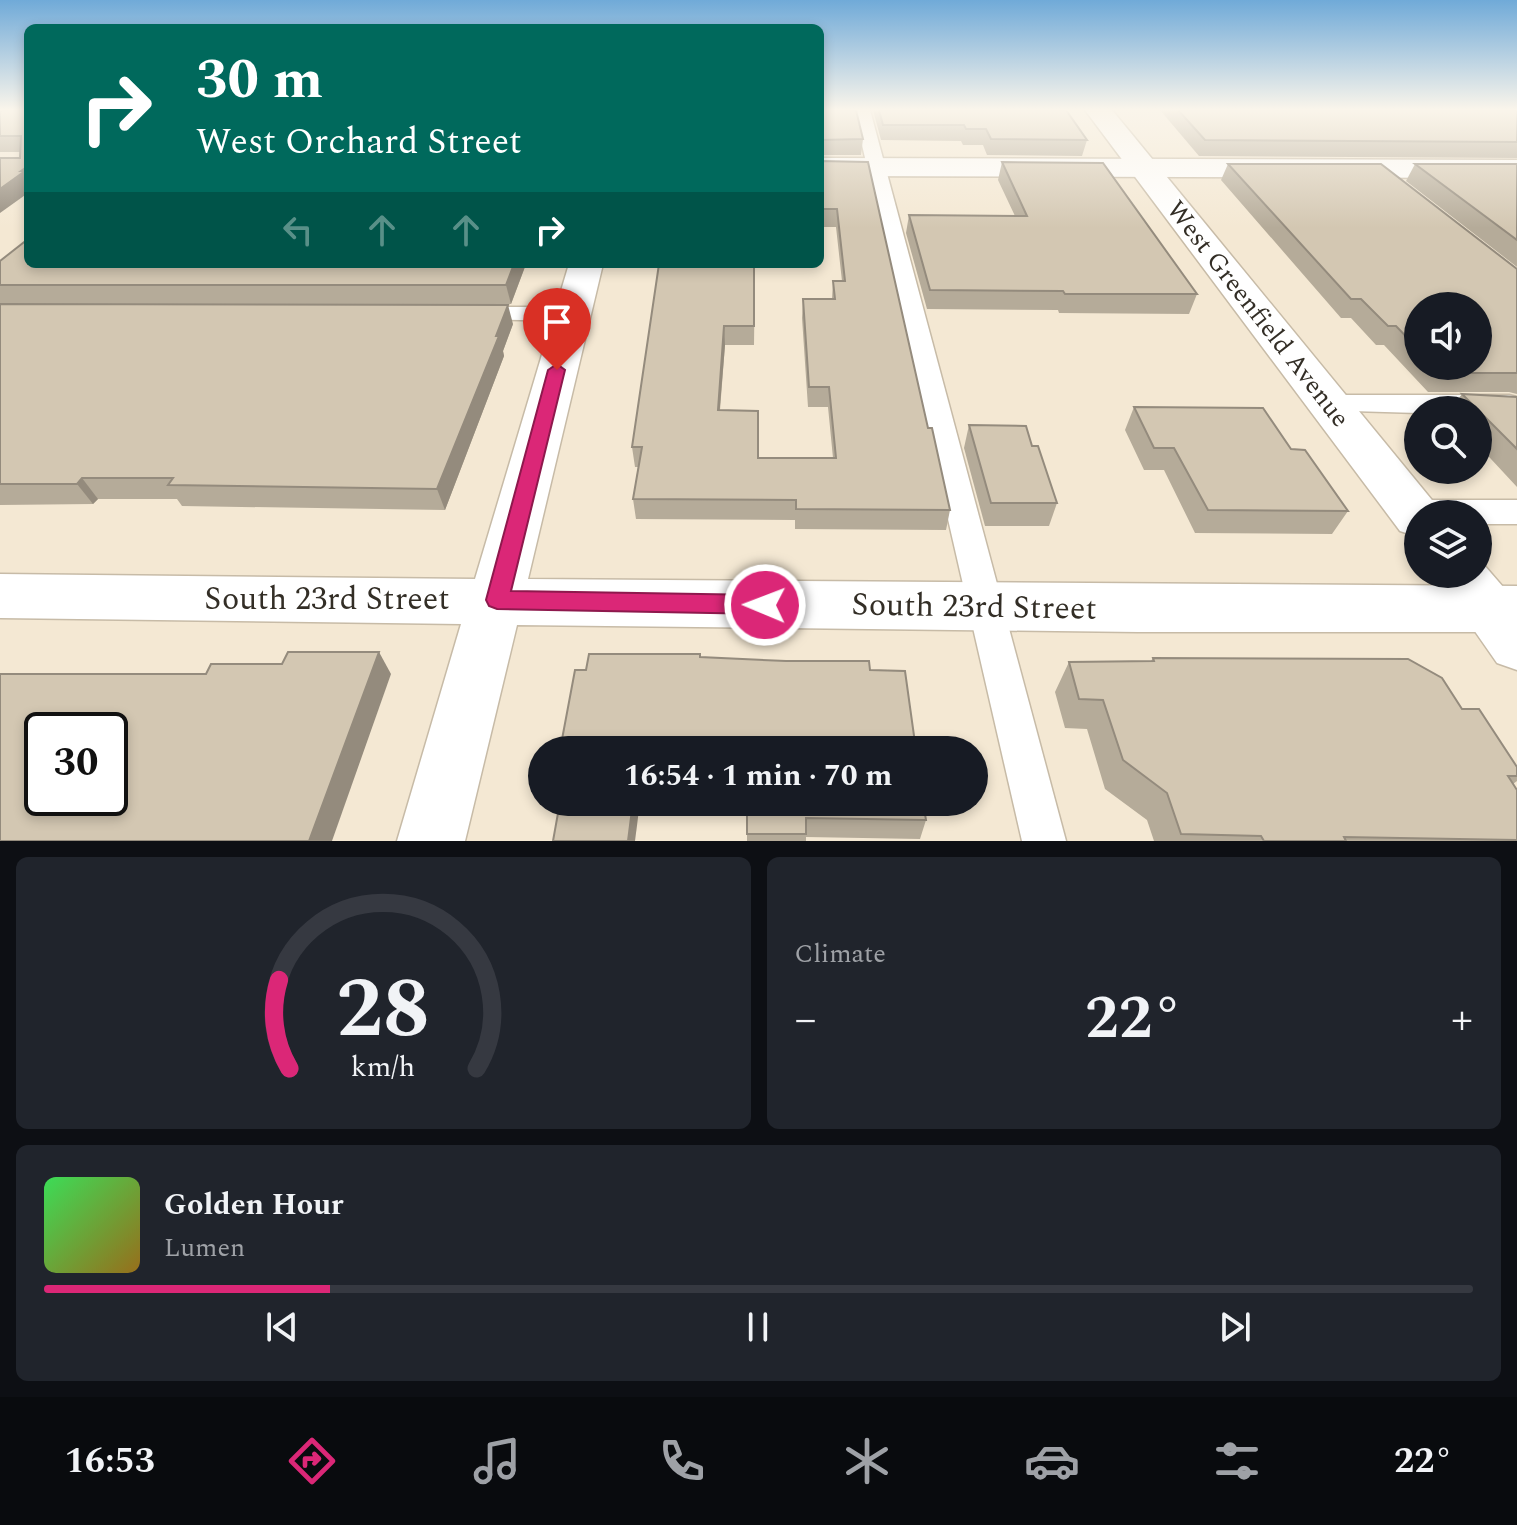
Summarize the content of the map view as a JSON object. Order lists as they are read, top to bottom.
{
  "streets": {
    "street": ["West Greenfield Avenue", "South 23rd Street"]
  },
  "page": {
    "turn": ["30 m", "West Orchard Street"],
    "limit": "30",
    "trip": "16:54 · 1 min · 70 m",
    "tile": "Climate",
    "heat": ["−", "22°", "+"],
    "song": ["Golden Hour", "Lumen"],
    "tabs": ["16:53", "22°"],
    "gauge": ["28", "km/h"]
  }
}
